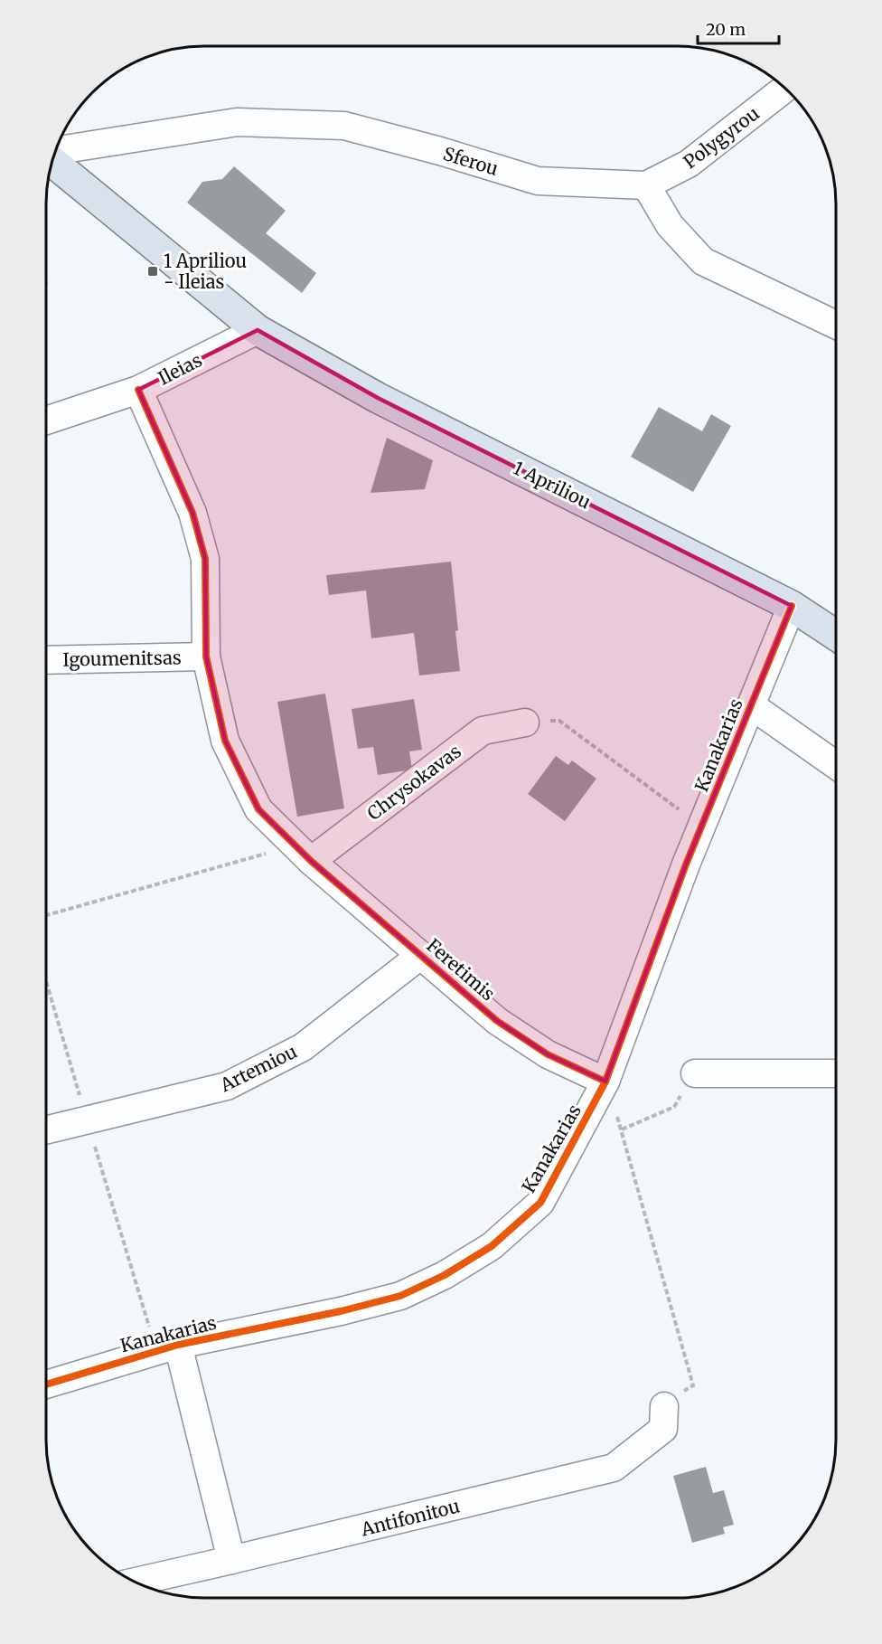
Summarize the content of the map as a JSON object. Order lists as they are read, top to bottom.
{
  "streets": {
    "main road": ["1 Apriliou"],
    "street": [
      "Polygyrou",
      "Sferou",
      "Ileias",
      "Igoumenitsas",
      "Kanakarias",
      "Chrysokavas",
      "Feretimis",
      "Artemiou",
      "Antifonitou"
    ]
  },
  "crossings": [
    ["Polygyrou", "Sferou"],
    ["Ileias", "1 Apriliou"],
    ["Ileias", "Feretimis"],
    ["1 Apriliou", "Kanakarias"],
    ["Igoumenitsas", "Feretimis"],
    ["Kanakarias", "Feretimis"],
    ["Chrysokavas", "Feretimis"],
    ["Feretimis", "Artemiou"]
  ],
  "places": {
    "transit": ["1 Apriliou - Ileias"]
  },
  "scale_bar": "20 m"
}
